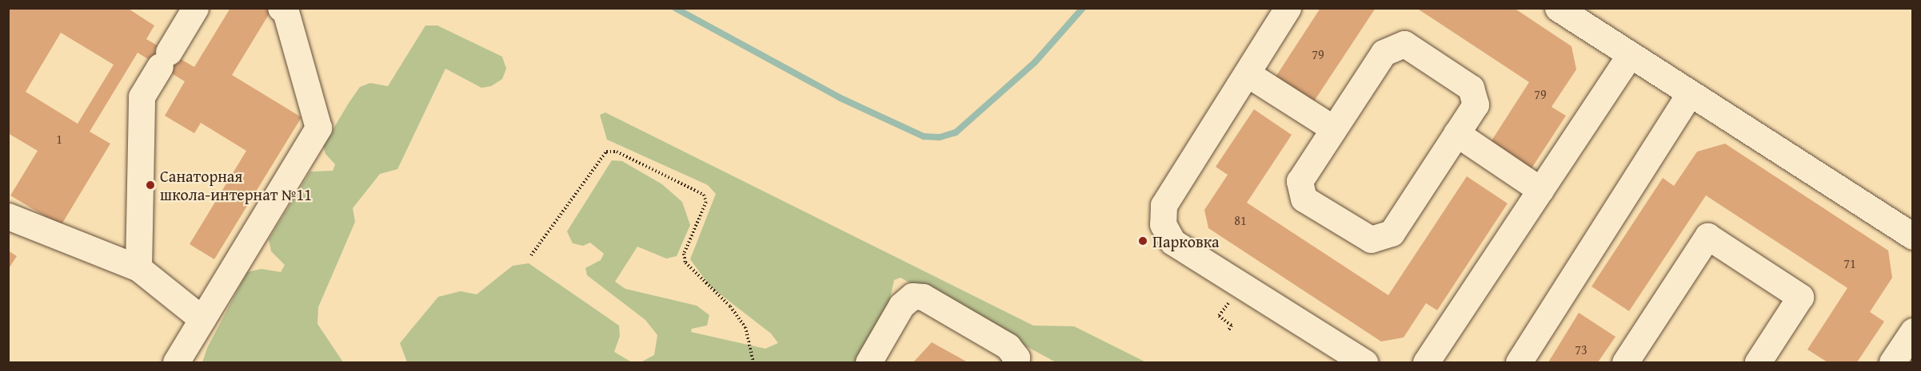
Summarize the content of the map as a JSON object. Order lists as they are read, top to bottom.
{
  "places": ["Санаторная школа-интернат №11", "Парковка"],
  "house_numbers": [
    "79",
    "79",
    "1",
    "81",
    "71",
    "73"
  ]
}
